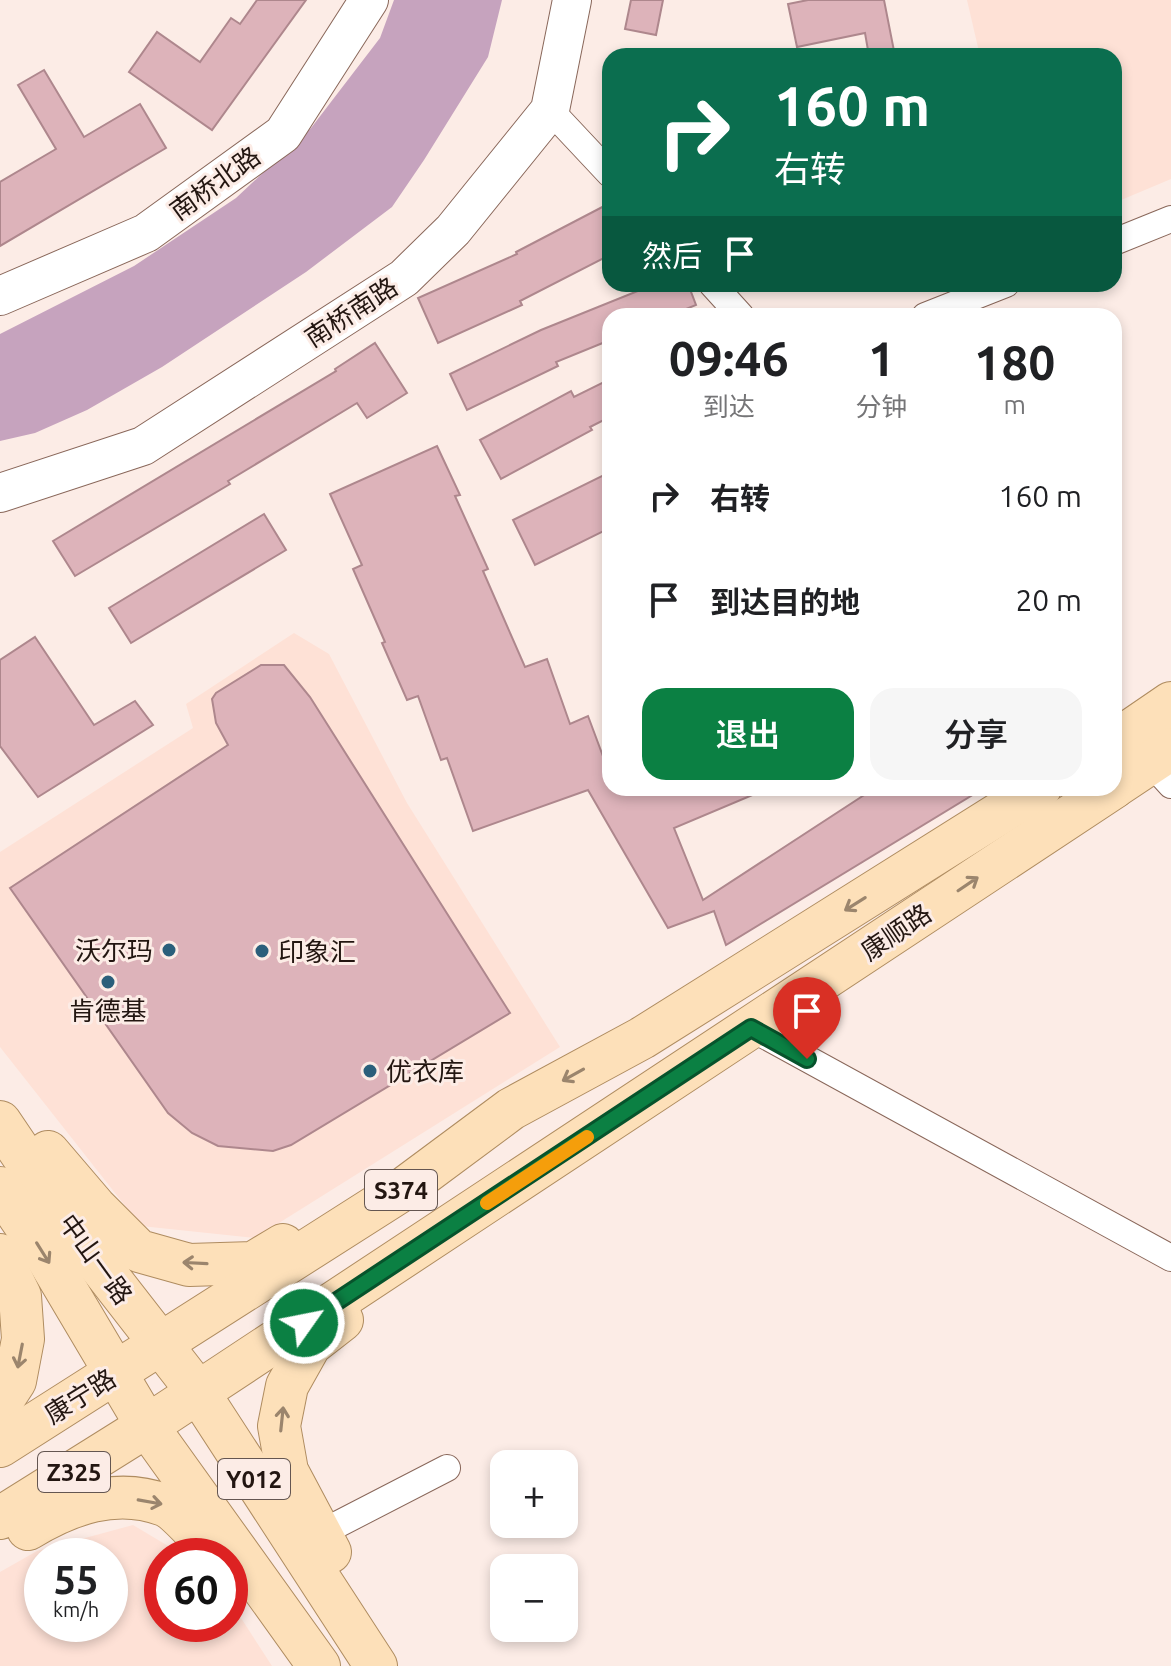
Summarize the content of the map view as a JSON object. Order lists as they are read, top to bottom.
{
  "streets": {
    "main road": [
      "康顺路",
      "S374",
      "中山一路",
      "康宁路",
      "Z325",
      "Y012"
    ],
    "street": ["南桥北路", "南桥南路"]
  },
  "crossings": [
    ["康顺路", "S374"],
    ["康顺路", "中山一路"],
    ["康顺路", "康宁路"],
    ["康顺路", "Y012"],
    ["S374", "中山一路"],
    ["S374", "Z325"],
    ["S374", "Y012"],
    ["中山一路", "康宁路"],
    ["中山一路", "Z325"],
    ["中山一路", "Y012"],
    ["Z325", "Y012"]
  ],
  "places": [
    "沃尔玛",
    "印象汇",
    "肯德基",
    "优衣库"
  ],
  "page": {
    "turn": ["160 m", "右转"],
    "then": "然后",
    "eta": [
      "09:46",
      "到达",
      "1",
      "分钟",
      "180",
      "m"
    ],
    "list": [
      {
        "name": "右转",
        "value": "160 m"
      },
      {
        "name": "到达目的地",
        "value": "20 m"
      }
    ],
    "buttons": ["退出", "分享"],
    "map_buttons": ["+", "−"],
    "speed": "55 km/h",
    "limit": "60"
  }
}
